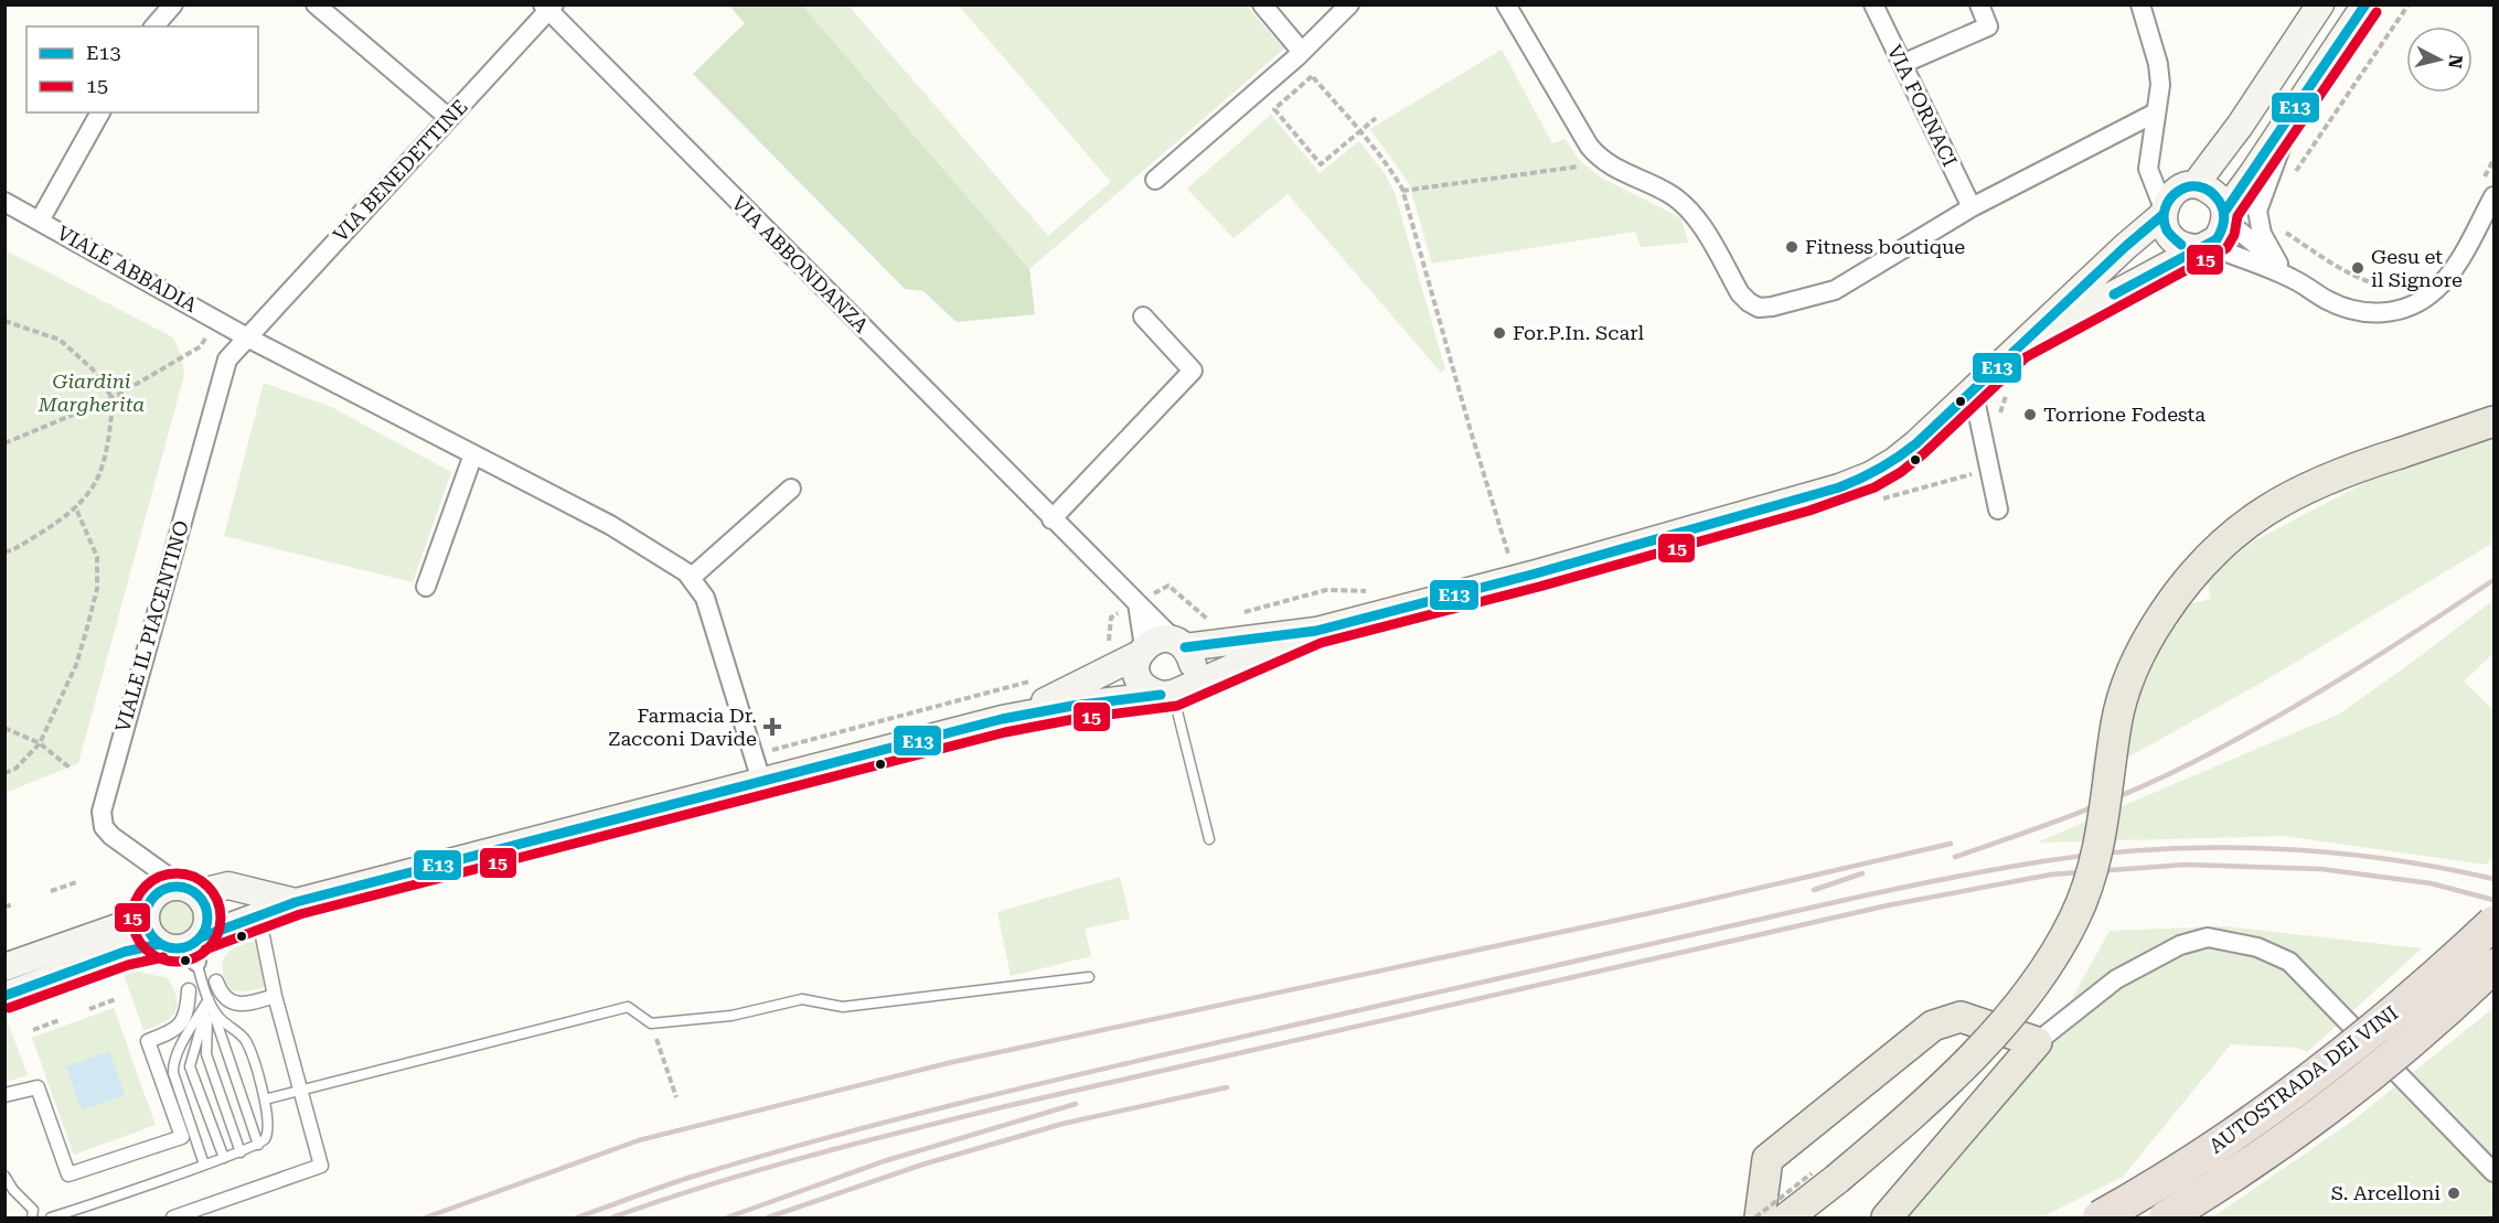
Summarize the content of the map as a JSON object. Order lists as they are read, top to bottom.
{
  "streets": {
    "highway": ["AUTOSTRADA DEI VINI"],
    "street": [
      "VIA FORNACI",
      "VIA BENEDETTINE",
      "VIA ABBONDANZA",
      "VIALE ABBADIA",
      "VIALE IL PIACENTINO"
    ]
  },
  "crossings": [
    ["VIA BENEDETTINE", "VIA ABBONDANZA"],
    ["VIA BENEDETTINE", "VIALE ABBADIA"],
    ["VIA BENEDETTINE", "VIALE IL PIACENTINO"],
    ["VIALE ABBADIA", "VIALE IL PIACENTINO"]
  ],
  "parks": ["Giardini Margherita"],
  "places": {
    "other": [
      "Fitness boutique",
      "Gesu et il Signore",
      "For.P.In. Scarl",
      "Torrione Fodesta",
      "S. Arcelloni"
    ],
    "health": ["Farmacia Dr. Zacconi Davide"]
  },
  "lines": ["transit line E13", "transit line 15"],
  "legend": ["E13", "15"],
  "north": "right"
}
